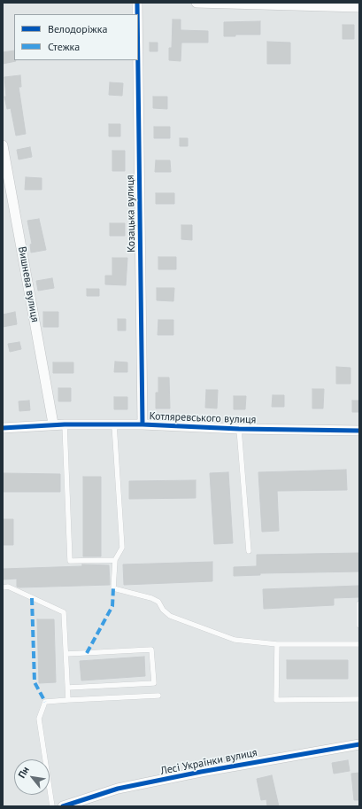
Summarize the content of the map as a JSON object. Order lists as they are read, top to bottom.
{
  "streets": {
    "street": [
      "Козацька вулиця",
      "Вишнева вулиця",
      "Котляревського вулиця",
      "Лесі Українки вулиця"
    ]
  },
  "crossings": [
    ["Козацька вулиця", "Котляревського вулиця"],
    ["Вишнева вулиця", "Котляревського вулиця"]
  ],
  "legend": ["Велодоріжка", "Стежка"],
  "north": "top left"
}
